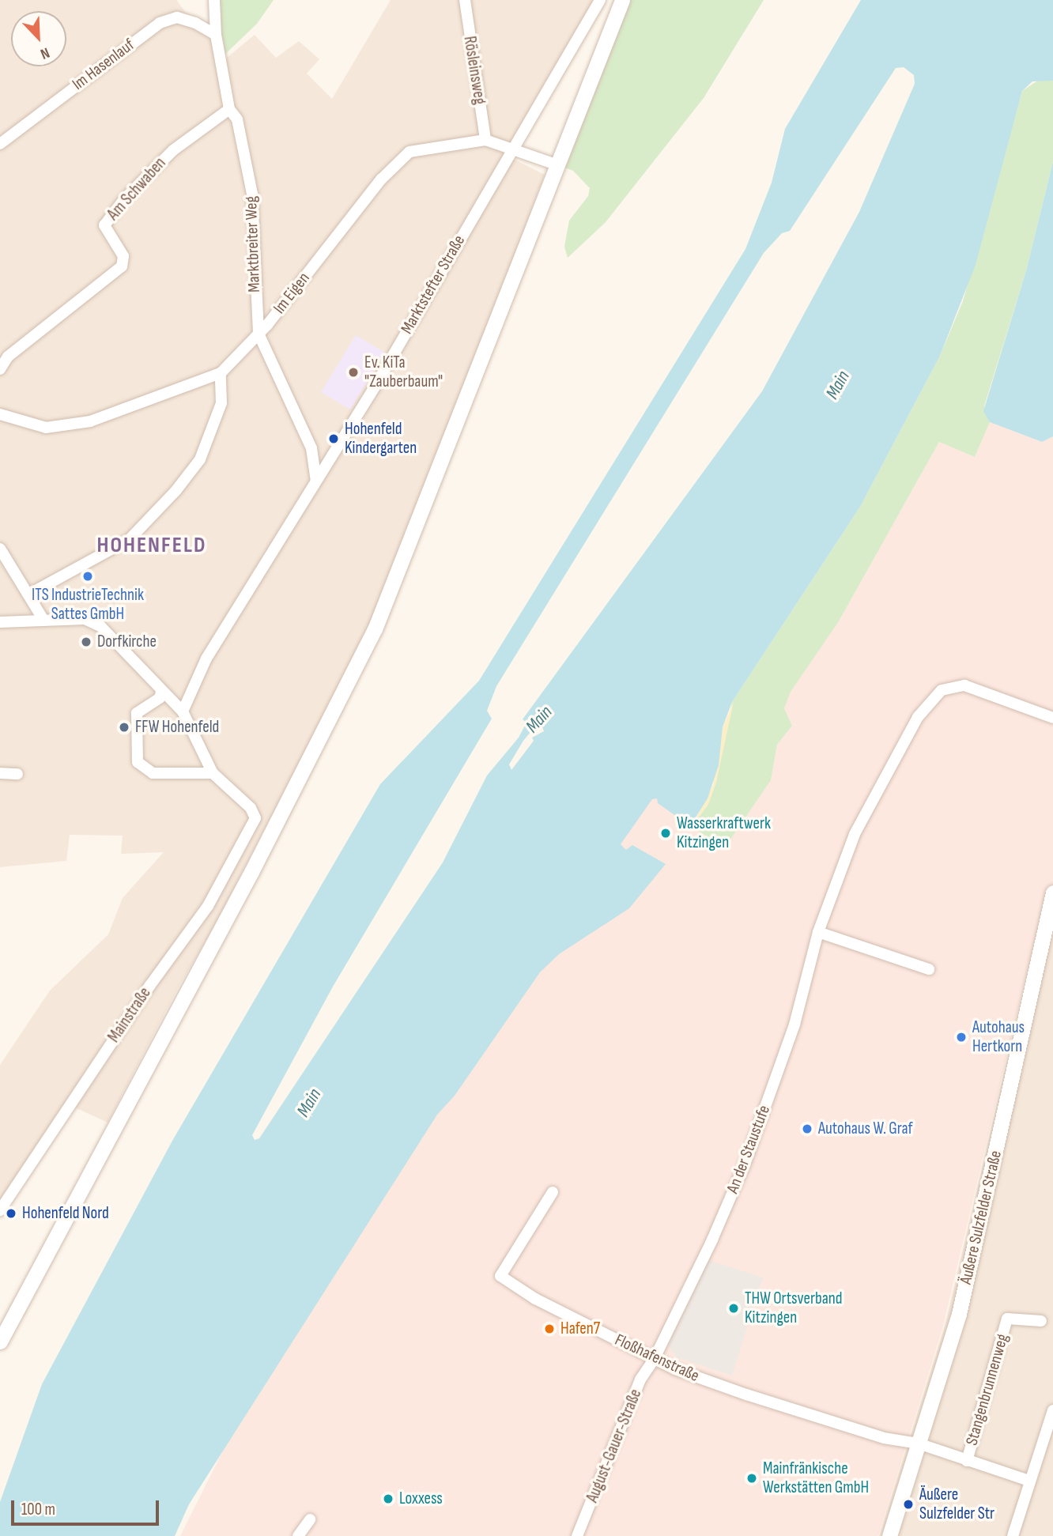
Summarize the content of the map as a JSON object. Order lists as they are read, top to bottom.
{
  "streets": {
    "main road": ["Äußere Sulzfelder Straße"],
    "street": [
      "Im Hasenlauf",
      "Rösleinsweg",
      "Am Schwaben",
      "Marktbreiter Weg",
      "Marktstefter Straße",
      "Im Eigen",
      "Mainstraße",
      "An der Staustufe",
      "Floßhafenstraße",
      "Stangenbrunnenweg",
      "August-Gauer-Straße"
    ]
  },
  "crossings": [
    ["Im Hasenlauf", "Marktbreiter Weg"],
    ["Rösleinsweg", "Im Eigen"],
    ["Am Schwaben", "Marktbreiter Weg"],
    ["Marktbreiter Weg", "Marktstefter Straße"],
    ["Marktbreiter Weg", "Im Eigen"],
    ["An der Staustufe", "Floßhafenstraße"],
    ["An der Staustufe", "August-Gauer-Straße"],
    ["Äußere Sulzfelder Straße", "Floßhafenstraße"],
    ["Äußere Sulzfelder Straße", "Stangenbrunnenweg"],
    ["Floßhafenstraße", "Stangenbrunnenweg"],
    ["Floßhafenstraße", "August-Gauer-Straße"]
  ],
  "districts": ["HOHENFELD"],
  "water": ["Main"],
  "places": [
    "Ev. KiTa \"Zauberbaum\"",
    "Hohenfeld Kindergarten",
    "ITS IndustrieTechnik Sattes GmbH",
    "Dorfkirche",
    "FFW Hohenfeld",
    "Wasserkraftwerk Kitzingen",
    "Autohaus Hertkorn",
    "Autohaus W. Graf",
    "Hohenfeld Nord",
    "THW Ortsverband Kitzingen",
    "Hafen7",
    "Mainfränkische Werkstätten GmbH",
    "Loxxess",
    "Äußere Sulzfelder Str"
  ],
  "scale_bar": "100 m",
  "north": "bottom right"
}
